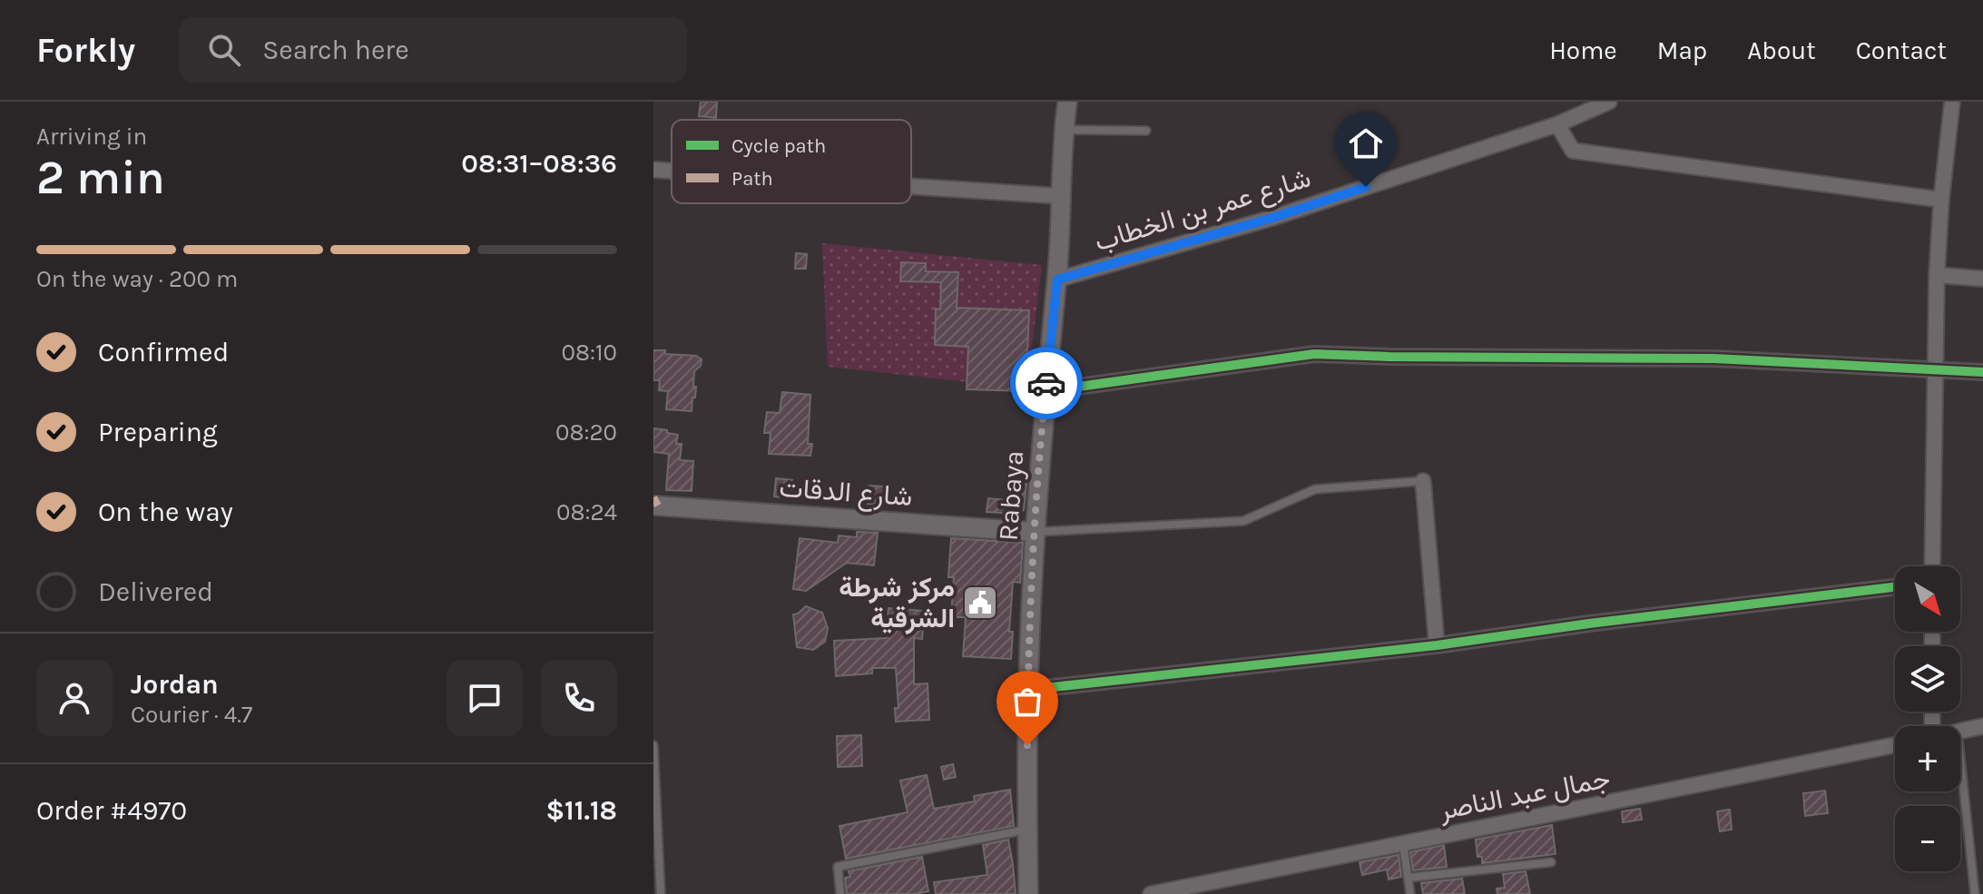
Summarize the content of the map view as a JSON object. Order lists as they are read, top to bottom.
{
  "streets": {
    "street": [
      "شارع عمر بن الخطاب",
      "شارع الدقات",
      "Rabaya",
      "جمال عبد الناصر"
    ]
  },
  "crossings": [
    ["شارع عمر بن الخطاب", "Rabaya"],
    ["شارع الدقات", "Rabaya"]
  ],
  "places": {
    "public building": ["مركز شرطة الشرقية"]
  },
  "legend": ["Cycle path", "Path"],
  "north": "bottom right",
  "page": {
    "header": "Forkly",
    "search": "Search here",
    "nav": [
      "Home",
      "Map",
      "About",
      "Contact"
    ],
    "heading": ["2 min", "Arriving in", "08:31–08:36"],
    "panel": [
      "Jordan",
      "Courier · 4.7",
      "Order #4970",
      "$11.18"
    ],
    "bar": "On the way · 200 m",
    "list": [
      ["Confirmed", "08:10"],
      ["Preparing", "08:20"],
      ["On the way", "08:24"],
      "Delivered"
    ],
    "map_buttons": ["+", "−"]
  }
}
